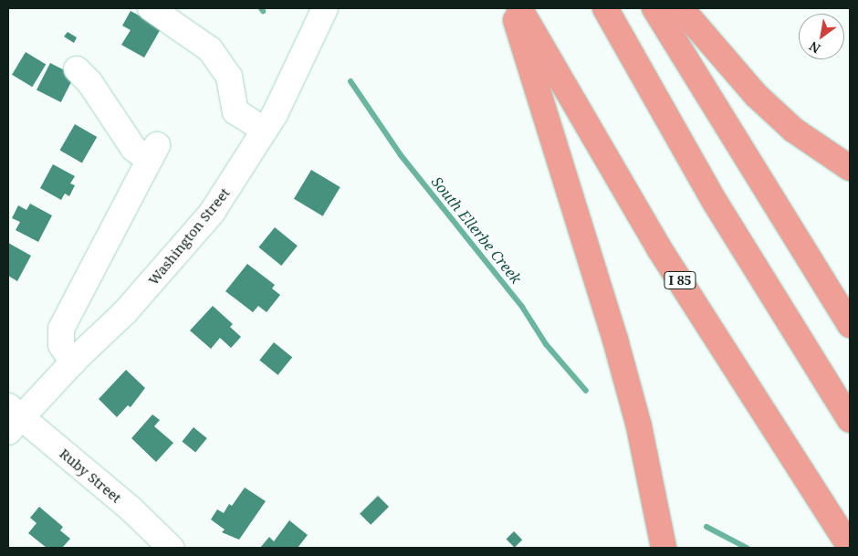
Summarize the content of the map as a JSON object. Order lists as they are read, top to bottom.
{
  "streets": {
    "highway": ["I 85"],
    "street": ["Washington Street", "Ruby Street"]
  },
  "crossings": [
    ["Washington Street", "Ruby Street"]
  ],
  "water": ["South Ellerbe Creek"],
  "north": "bottom left"
}
